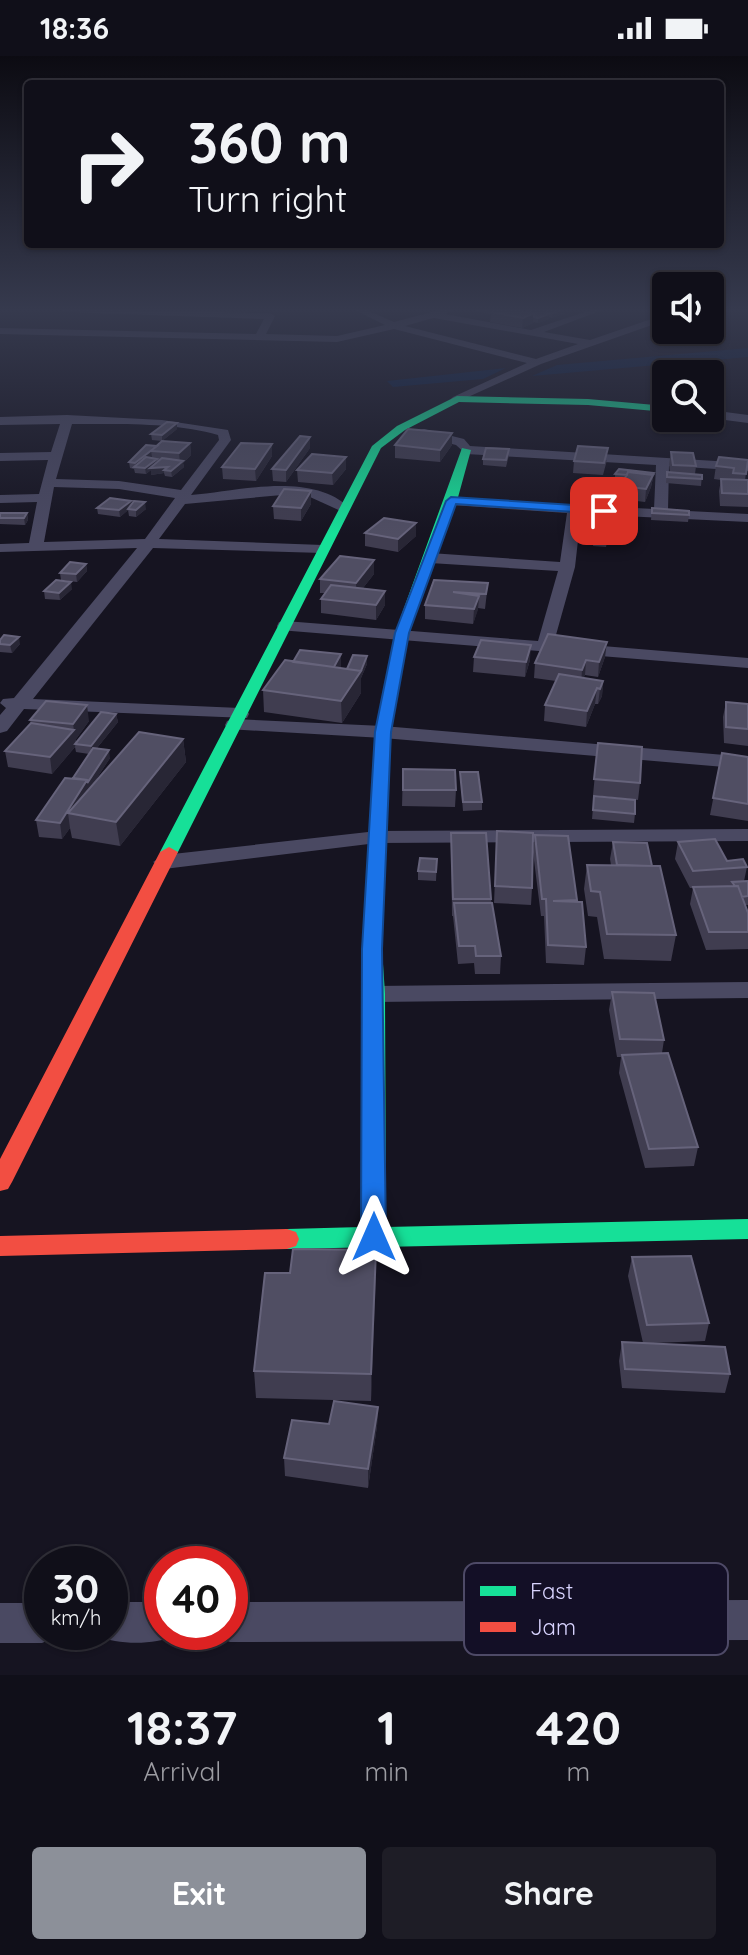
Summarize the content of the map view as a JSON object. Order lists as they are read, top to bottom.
{
  "legend": ["Fast", "Jam"],
  "page": {
    "status": "18:36",
    "turn": ["360 m", "Turn right"],
    "speed": "30 km/h",
    "limit": "40",
    "eta": [
      "18:37",
      "Arrival",
      "1",
      "min",
      "420",
      "m"
    ],
    "buttons": ["Exit", "Share"]
  }
}
